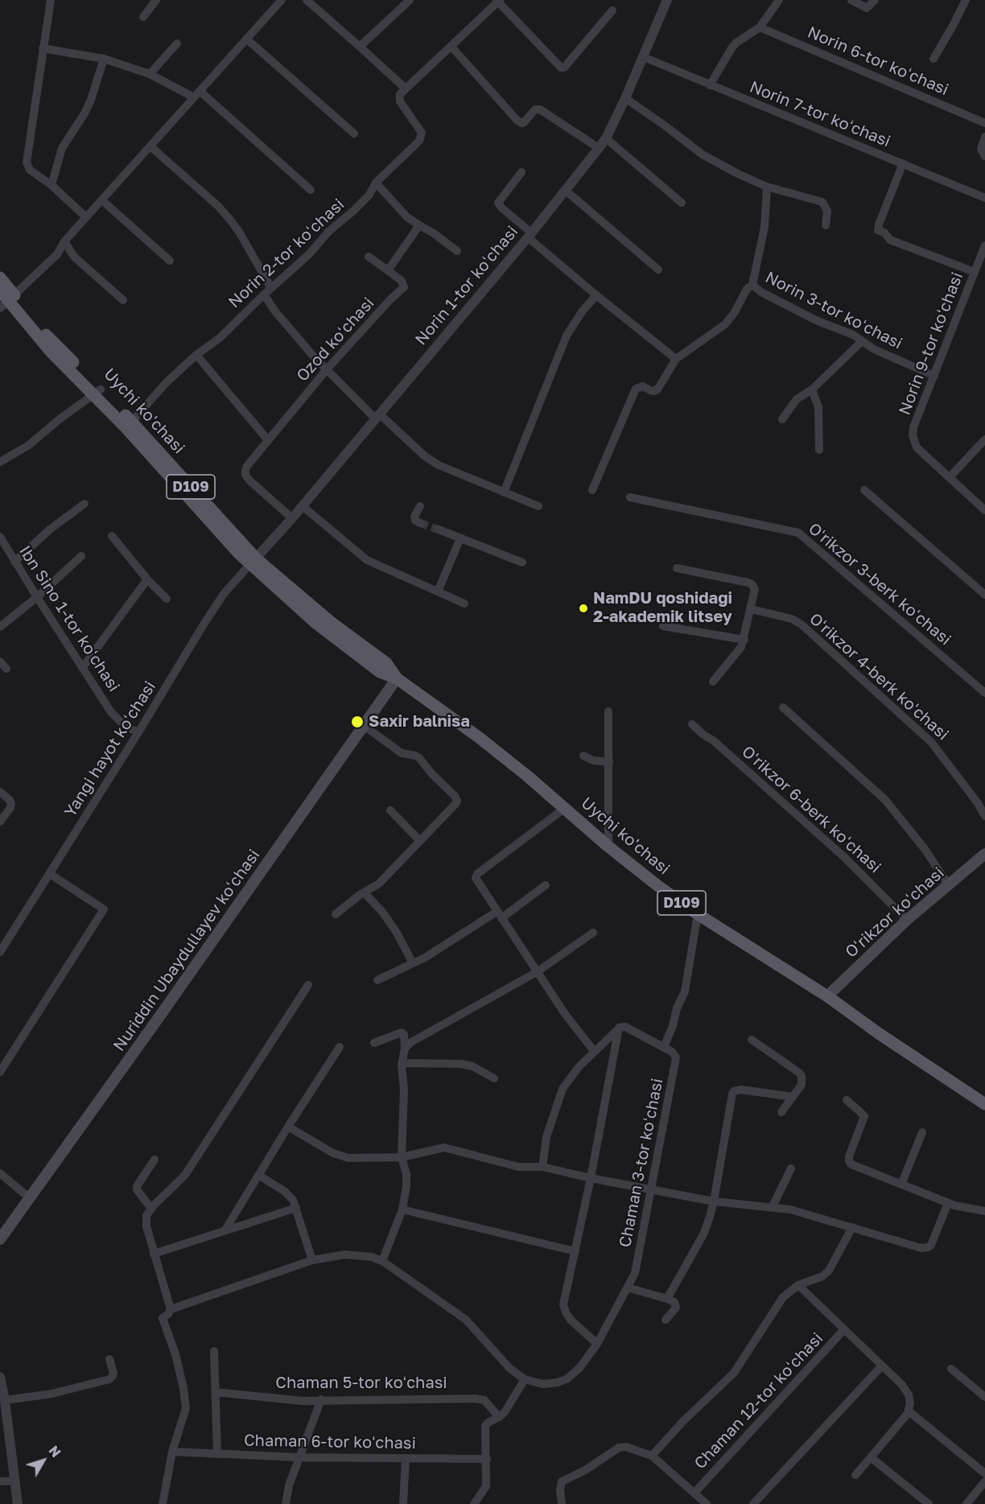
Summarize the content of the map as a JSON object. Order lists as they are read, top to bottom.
{
  "streets": {
    "main road": [
      "Uychi ko'chasi",
      "D109",
      "Oʻrikzor koʻchasi",
      "Nuriddin Ubaydullayev koʻchasi"
    ],
    "street": [
      "Norin 6-tor koʻchasi",
      "Norin 7-tor koʻchasi",
      "Norin 2-tor koʻchasi",
      "Norin 1-tor koʻchasi",
      "Norin 3-tor koʻchasi",
      "Ozod koʻchasi",
      "Norin 9-tor koʻchasi",
      "Oʻrikzor 3-berk koʻchasi",
      "Ibn Sino 1-tor koʻchasi",
      "Oʻrikzor 4-berk koʻchasi",
      "Yangi hayot koʻchasi",
      "Oʻrikzor 6-berk koʻchasi",
      "Chaman 3-tor koʻchasi",
      "Chaman 5-tor koʻchasi",
      "Chaman 12-tor koʻchasi",
      "Chaman 6-tor koʻchasi"
    ]
  },
  "crossings": [
    ["Norin 7-tor koʻchasi", "Norin 1-tor koʻchasi"],
    ["Norin 2-tor koʻchasi", "Uychi ko'chasi"],
    ["Norin 1-tor koʻchasi", "Ozod koʻchasi"],
    ["Norin 1-tor koʻchasi", "Uychi ko'chasi"],
    ["Norin 1-tor koʻchasi", "Yangi hayot koʻchasi"],
    ["Norin 3-tor koʻchasi", "Norin 9-tor koʻchasi"],
    ["Uychi ko'chasi", "Yangi hayot koʻchasi"],
    ["Uychi ko'chasi", "Oʻrikzor koʻchasi"],
    ["Uychi ko'chasi", "Nuriddin Ubaydullayev koʻchasi"],
    ["Ibn Sino 1-tor koʻchasi", "Yangi hayot koʻchasi"],
    ["Oʻrikzor 6-berk koʻchasi", "Oʻrikzor koʻchasi"]
  ],
  "places": ["NamDU qoshidagi 2-akademik litsey", "Saxir balnisa"],
  "north": "top right"
}
